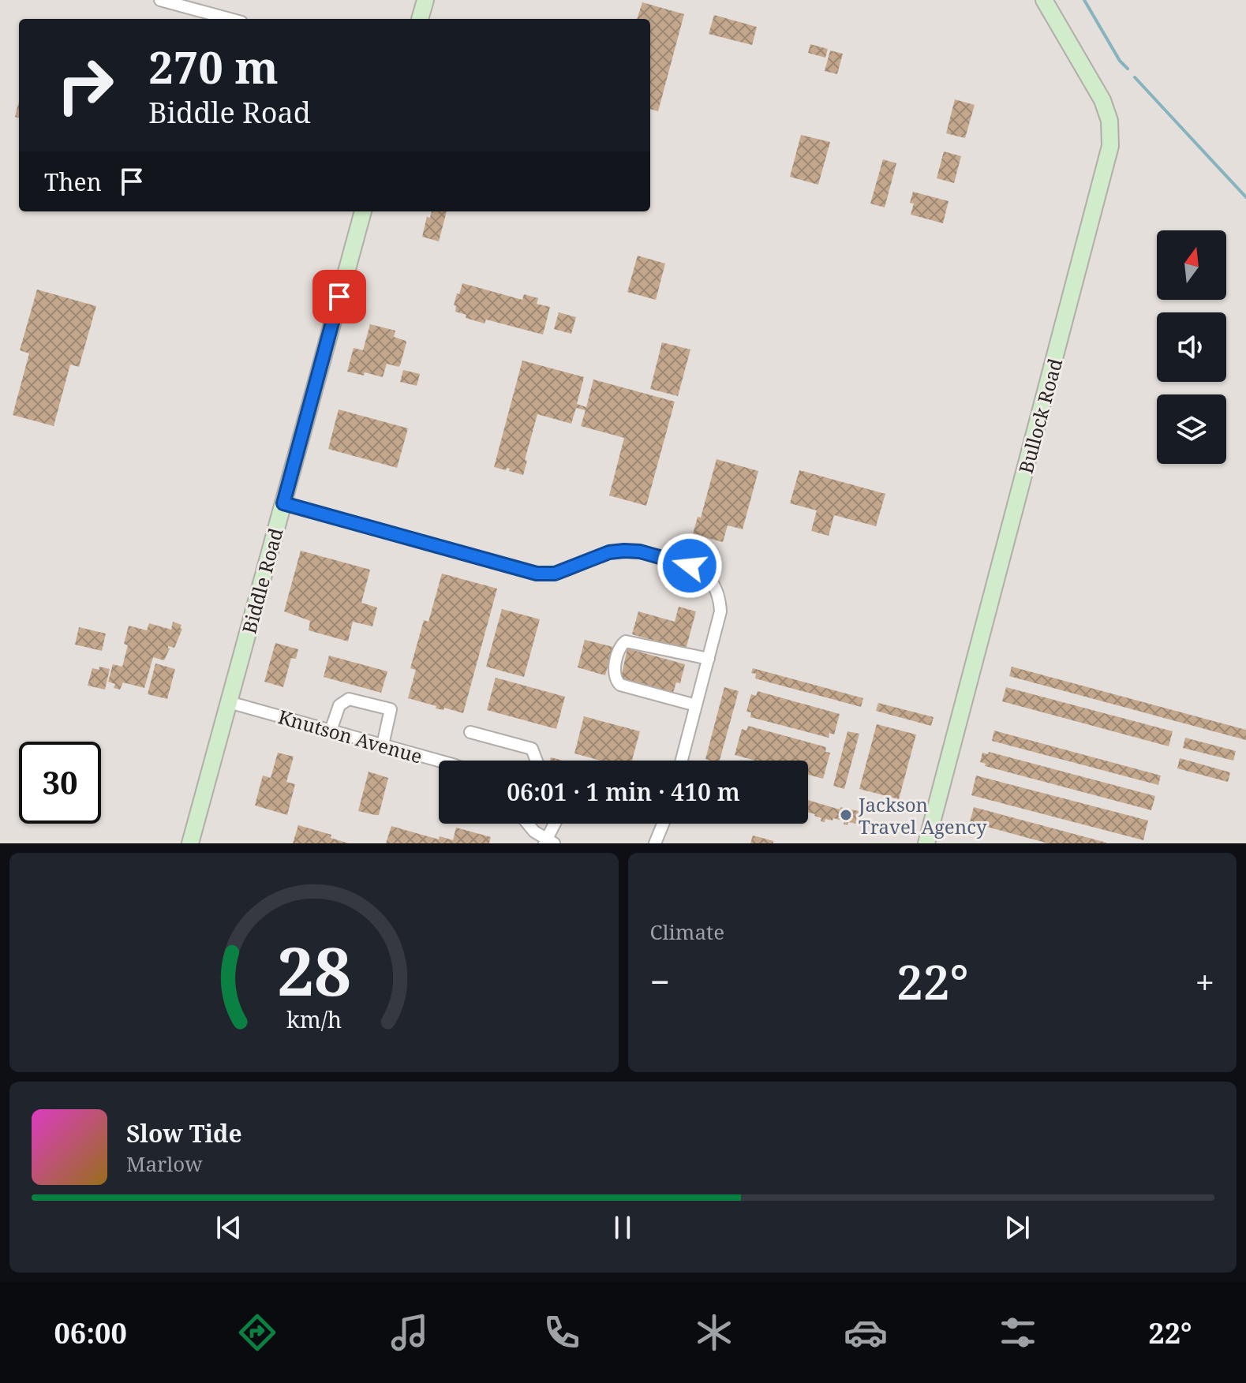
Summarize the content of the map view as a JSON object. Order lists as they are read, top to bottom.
{
  "streets": {
    "street": ["Bullock Road", "Biddle Road", "Knutson Avenue"]
  },
  "crossings": [
    ["Biddle Road", "Knutson Avenue"]
  ],
  "places": ["Jackson Travel Agency"],
  "north": "top",
  "page": {
    "turn": ["270 m", "Biddle Road"],
    "then": "Then",
    "limit": "30",
    "trip": "06:01 · 1 min · 410 m",
    "tile": "Climate",
    "heat": ["−", "22°", "+"],
    "song": ["Slow Tide", "Marlow"],
    "tabs": ["06:00", "22°"],
    "gauge": ["28", "km/h"]
  }
}
